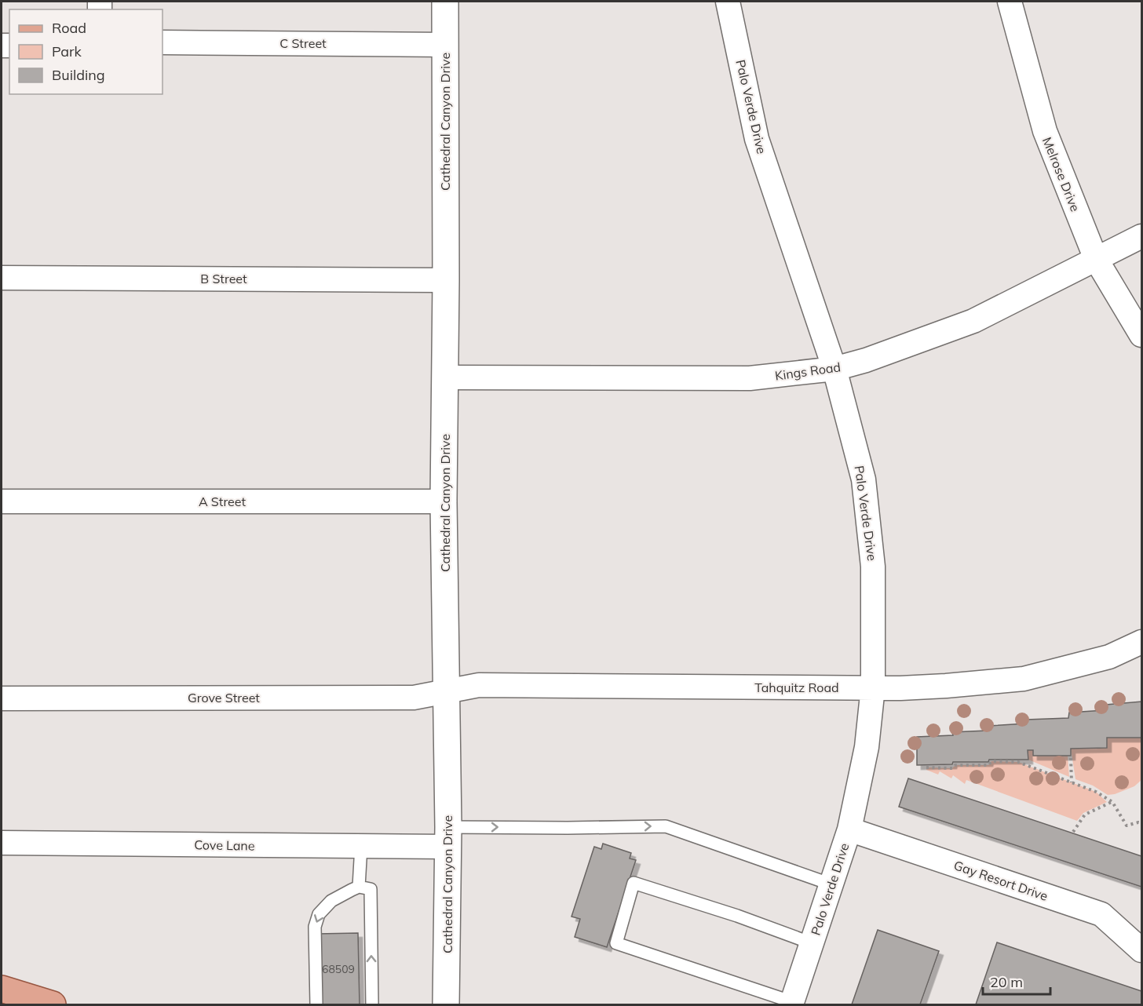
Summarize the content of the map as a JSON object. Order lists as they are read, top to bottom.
{
  "streets": {
    "street": [
      "C Street",
      "Palo Verde Drive",
      "Cathedral Canyon Drive",
      "Melrose Drive",
      "B Street",
      "Kings Road",
      "A Street",
      "Tahquitz Road",
      "Grove Street",
      "Cove Lane",
      "Gay Resort Drive"
    ]
  },
  "crossings": [
    ["C Street", "Cathedral Canyon Drive"],
    ["Palo Verde Drive", "Kings Road"],
    ["Palo Verde Drive", "Tahquitz Road"],
    ["Palo Verde Drive", "Gay Resort Drive"],
    ["Cathedral Canyon Drive", "B Street"],
    ["Cathedral Canyon Drive", "Kings Road"],
    ["Cathedral Canyon Drive", "A Street"],
    ["Cathedral Canyon Drive", "Tahquitz Road"],
    ["Cathedral Canyon Drive", "Grove Street"],
    ["Cathedral Canyon Drive", "Cove Lane"],
    ["Melrose Drive", "Kings Road"],
    ["Tahquitz Road", "Grove Street"]
  ],
  "house_numbers": ["68509"],
  "legend": ["Road", "Park", "Building"],
  "scale_bar": "20 m"
}
